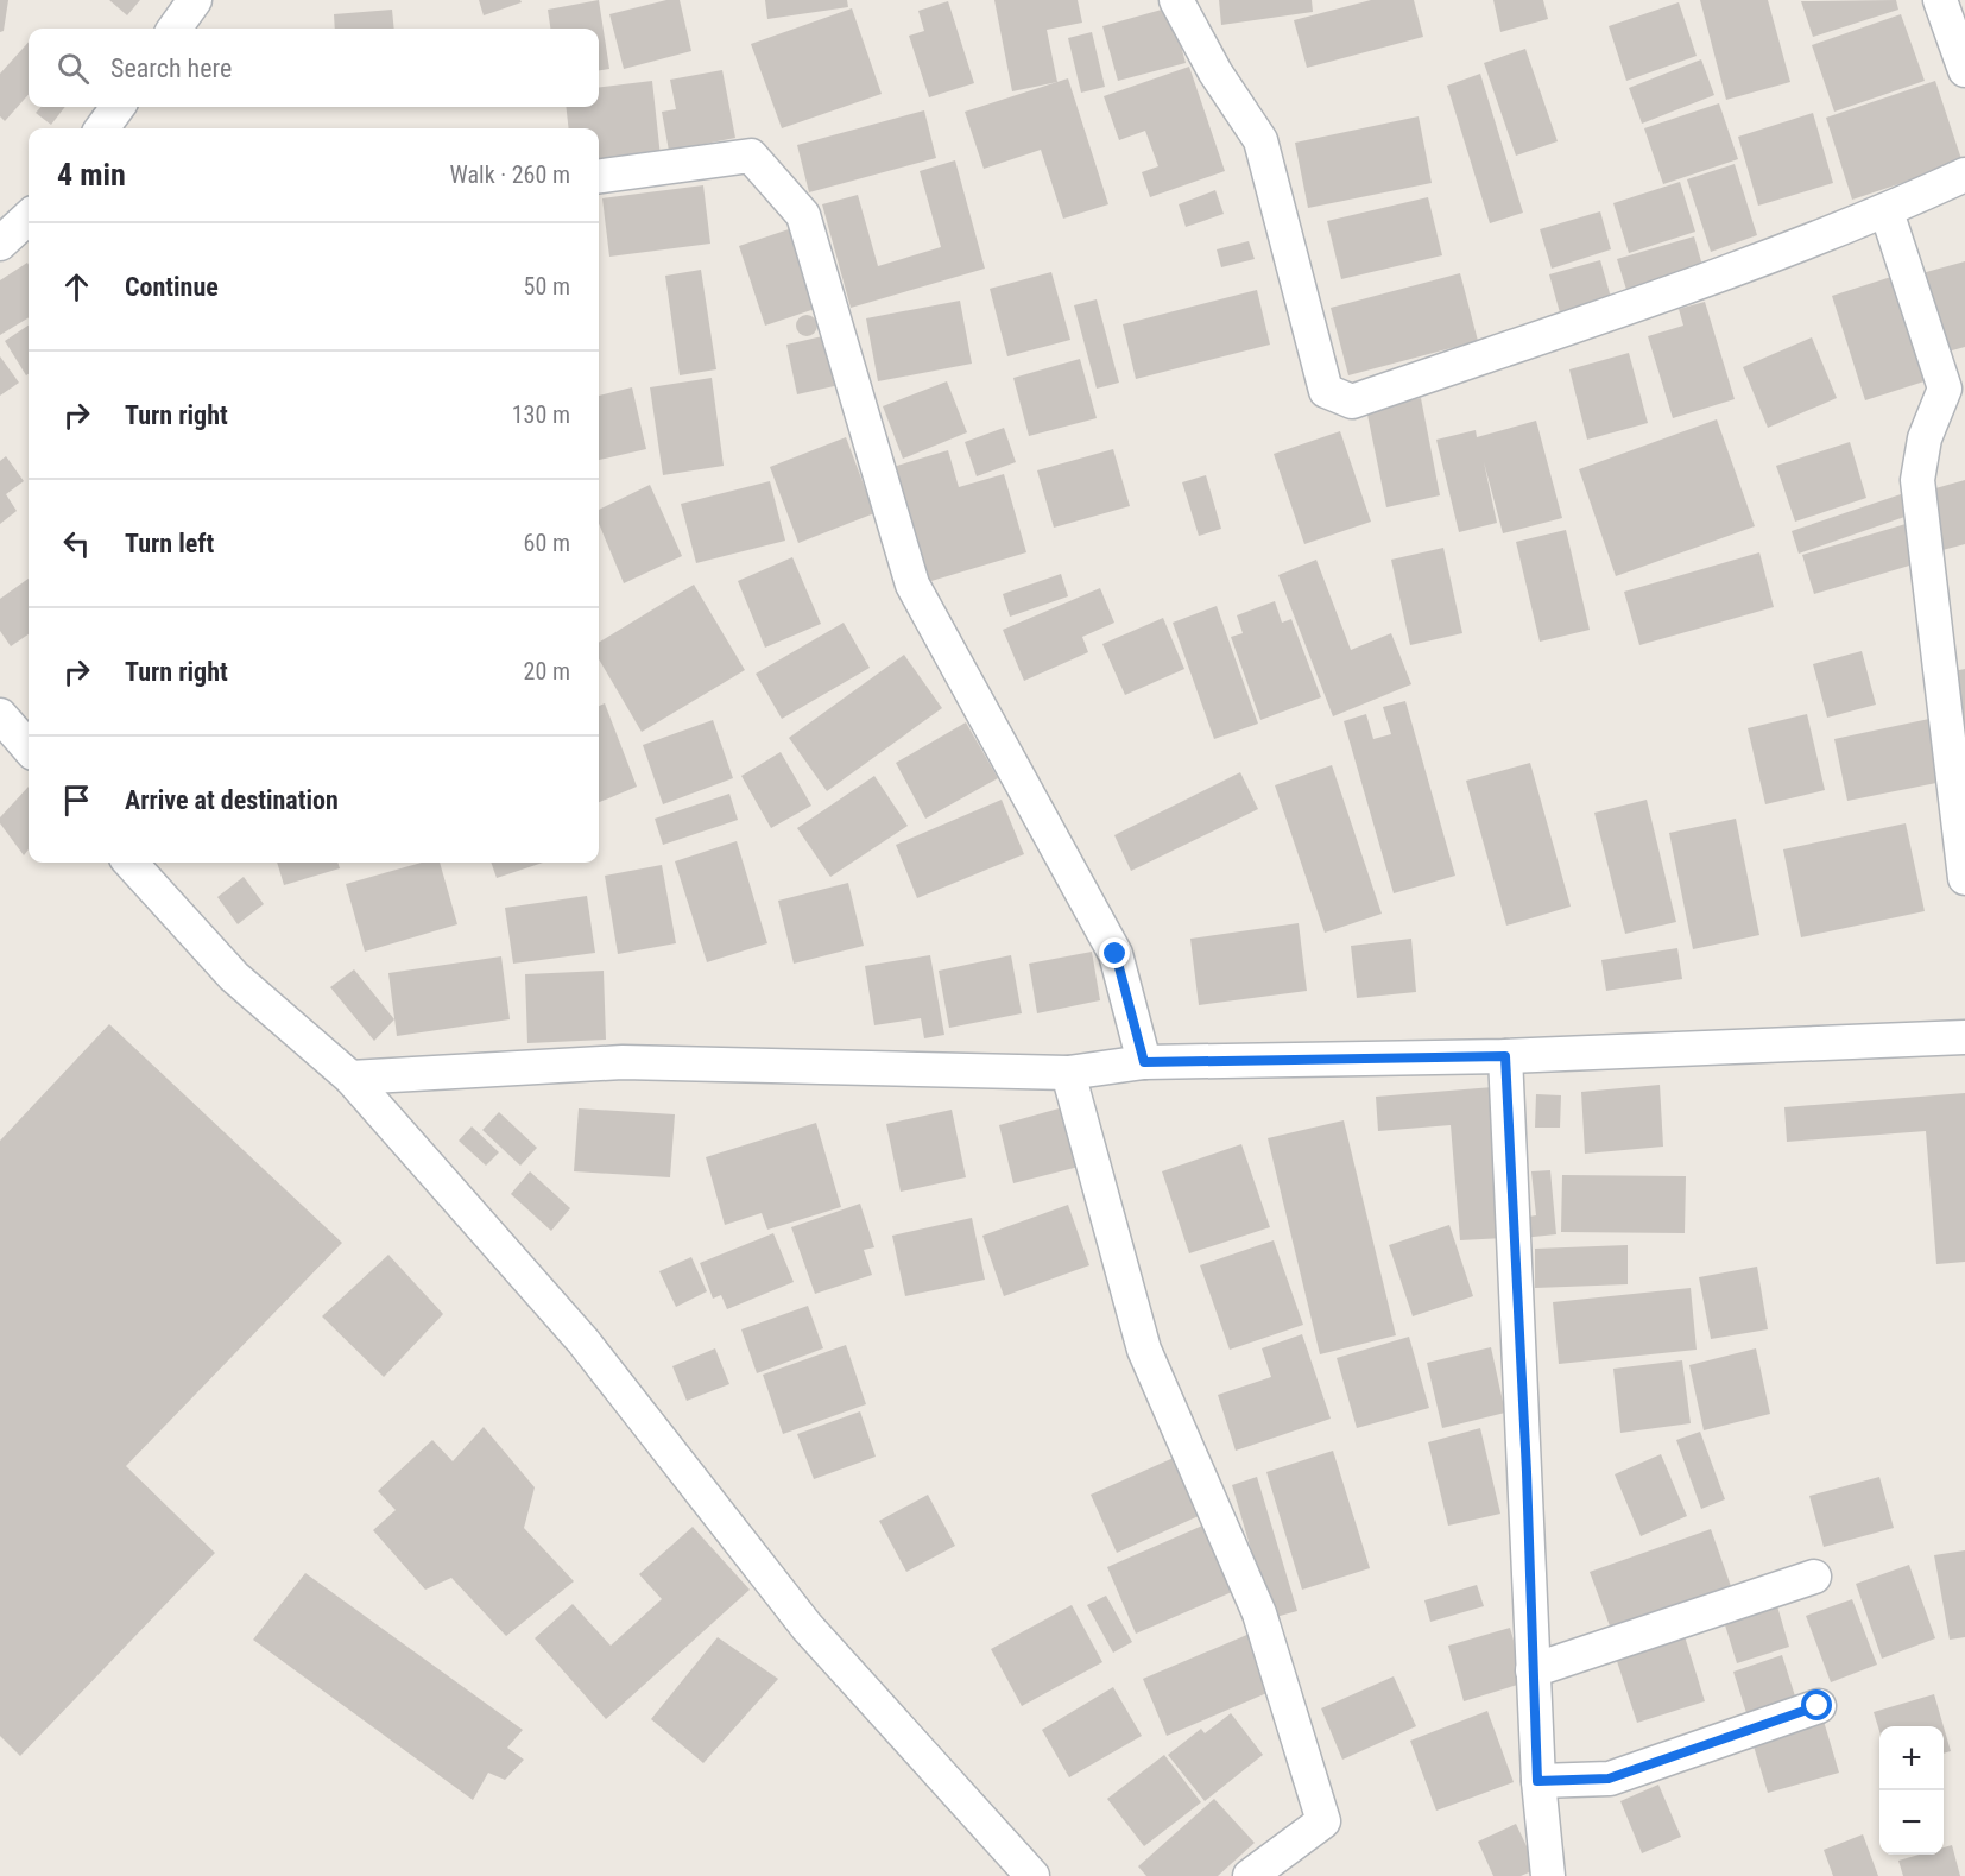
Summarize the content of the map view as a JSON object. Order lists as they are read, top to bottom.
{
  "page": {
    "search": "Search here",
    "heading": ["4 min", "Walk · 260 m"],
    "list": [
      ["Continue", "50 m"],
      ["Turn right", "130 m"],
      ["Turn left", "60 m"],
      ["Turn right", "20 m"],
      "Arrive at destination"
    ],
    "map_buttons": ["+", "−"]
  }
}
